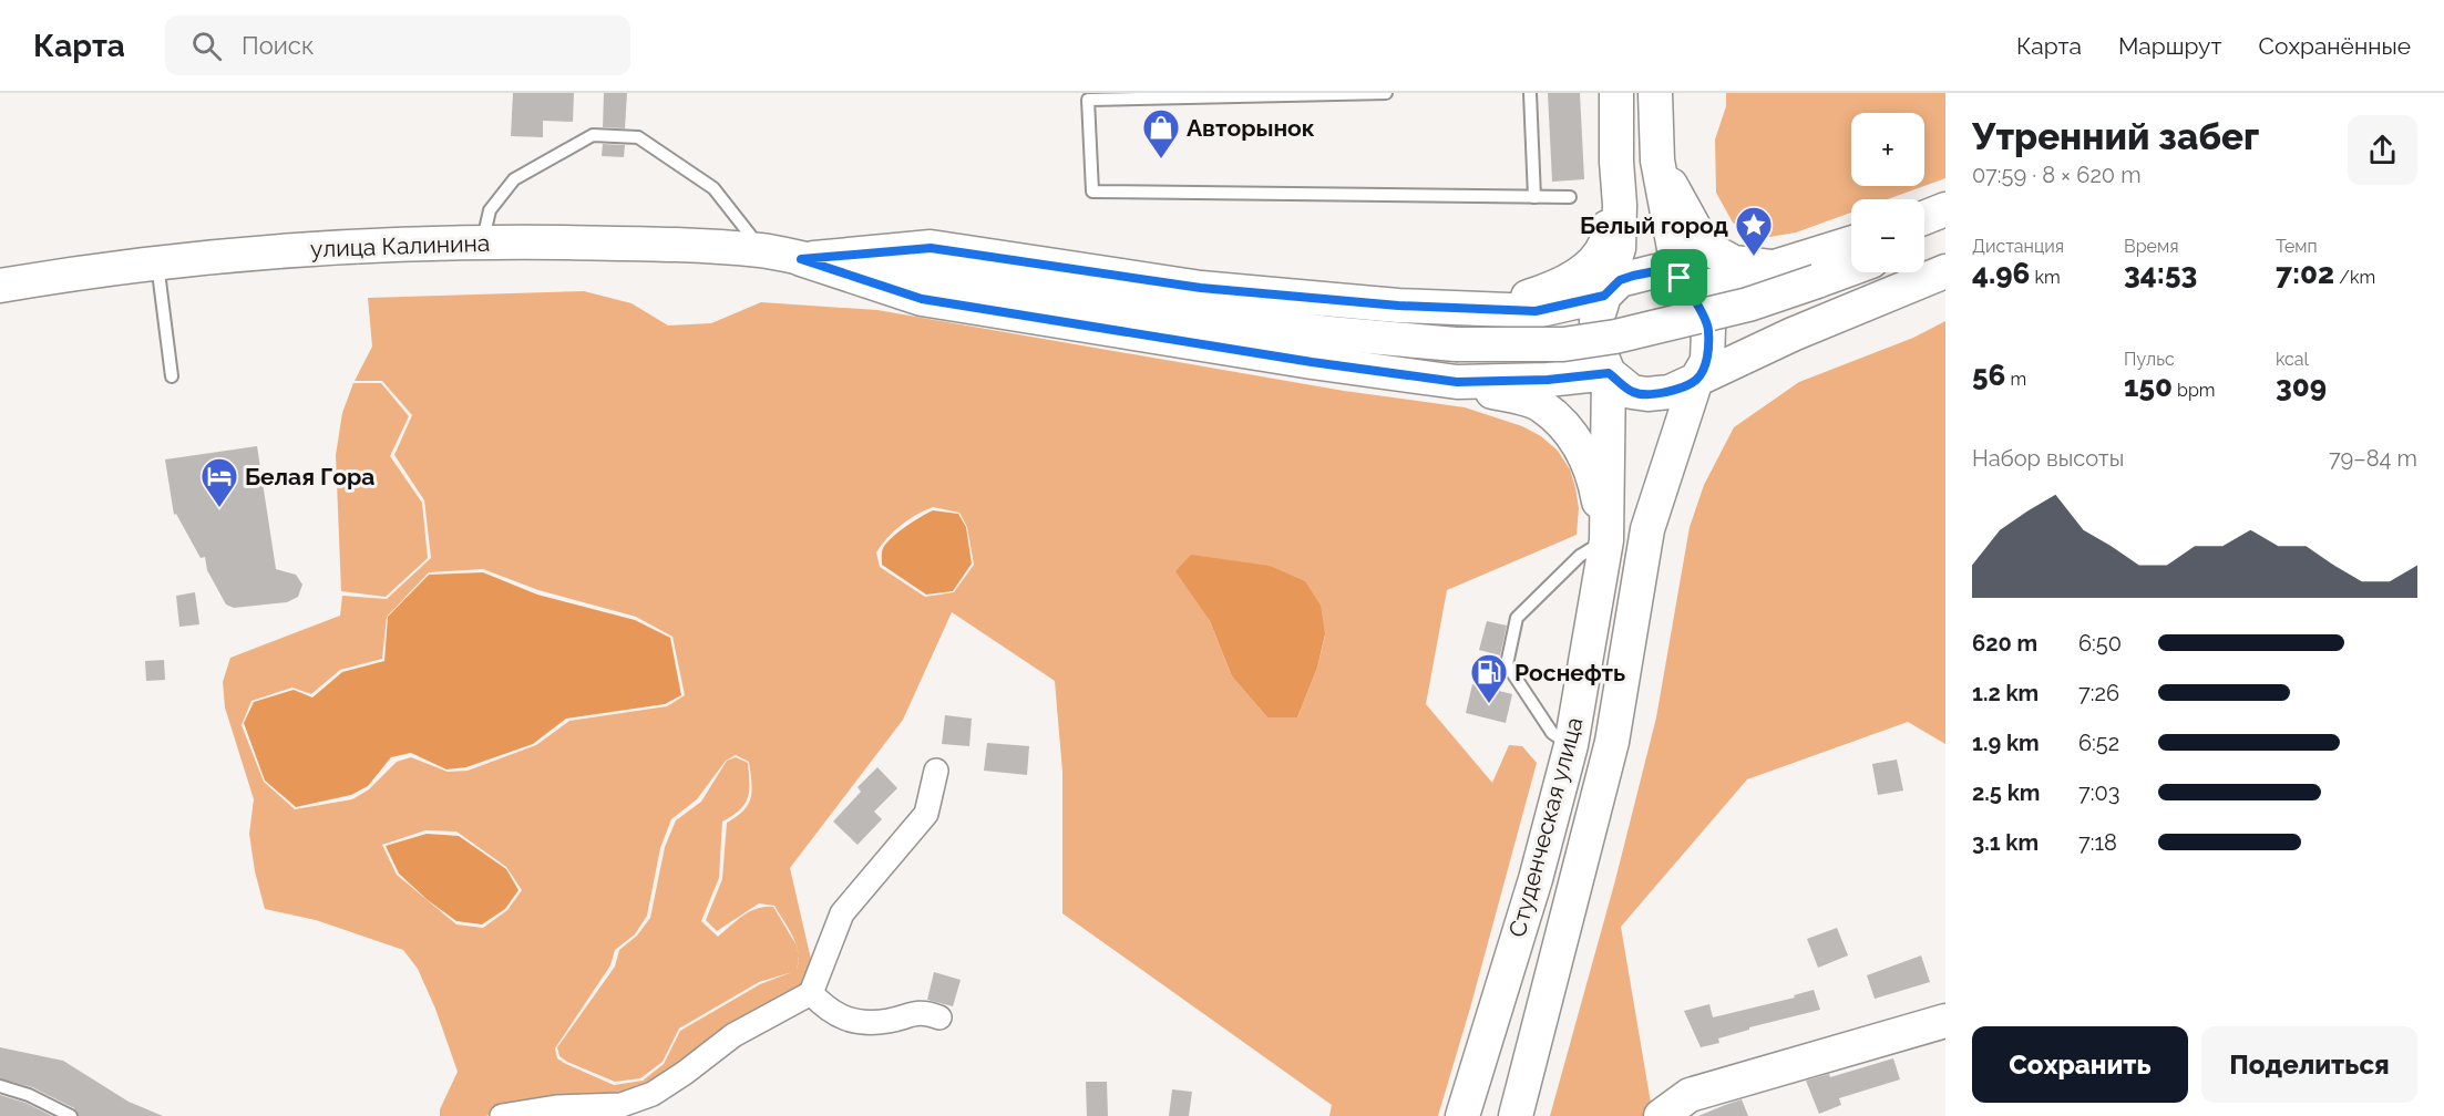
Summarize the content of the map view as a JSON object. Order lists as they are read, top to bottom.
{
  "streets": {
    "main road": ["улица Калинина", "Студенческая улица"]
  },
  "places": {
    "shop": ["Авторынок"],
    "place": ["Белый город"],
    "hotel": ["Белая Гора"],
    "fuel station": ["Роснефть"]
  },
  "page": {
    "header": "Карта",
    "search": "Поиск",
    "nav": ["Карта", "Маршрут", "Сохранённые"],
    "heading": ["Утренний забег", "07:59 · 8 × 620 m"],
    "map_buttons": ["+", "−"],
    "stats": [
      ["Дистанция", "4.96 km"],
      ["Время", "34:53"],
      ["Темп", "7:02 /km"],
      ["56 m"],
      ["Пульс", "150 bpm"],
      ["kcal", "309"]
    ],
    "chart": ["Набор высоты", "79–84 m"],
    "list": [
      {
        "name": "620 m",
        "note": "6:50"
      },
      {
        "name": "1.2 km",
        "note": "7:26"
      },
      {
        "name": "1.9 km",
        "note": "6:52"
      },
      {
        "name": "2.5 km",
        "note": "7:03"
      },
      {
        "name": "3.1 km",
        "note": "7:18"
      }
    ],
    "buttons": ["Сохранить", "Поделиться"]
  }
}
